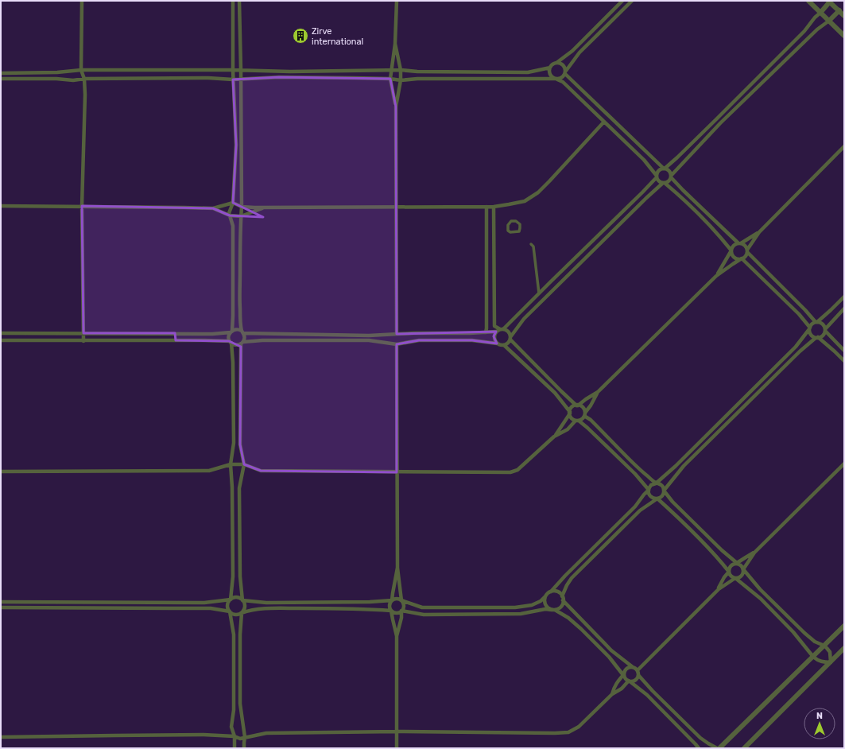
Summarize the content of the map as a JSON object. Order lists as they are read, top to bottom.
{
  "places": {
    "building": ["Zirve international"]
  },
  "north": "top"
}
